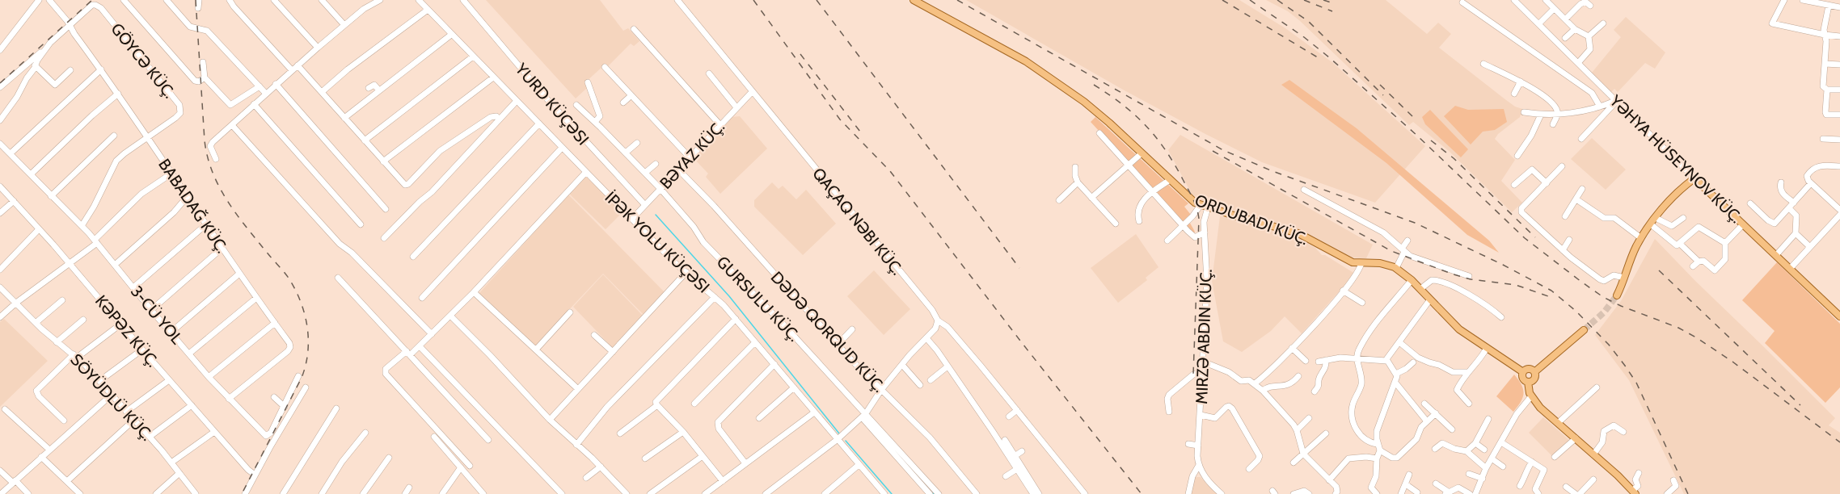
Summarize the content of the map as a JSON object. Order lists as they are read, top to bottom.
{
  "streets": {
    "main road": ["YƏHYA HÜSEYNOV KÜÇ.", "ORDUBADI KÜÇ."],
    "street": [
      "GÖYCƏ KÜÇ.",
      "YURD KÜÇƏSI",
      "BƏYAZ KÜÇ.",
      "BABADAĞ KÜÇ.",
      "QAÇAQ NƏBI KÜÇ.",
      "İPƏK YOLU KÜÇƏSI",
      "GURSULU KÜÇ.",
      "3-CÜ YOL",
      "KƏPƏZ KÜÇ.",
      "DƏDƏ QORQUD KÜÇ.",
      "MIRZƏ ABDIN KÜÇ.",
      "SÖYÜDLÜ KÜÇ."
    ]
  },
  "crossings": [
    ["GÖYCƏ KÜÇ.", "BABADAĞ KÜÇ."],
    ["GÖYCƏ KÜÇ.", "3-CÜ YOL"],
    ["YURD KÜÇƏSI", "BƏYAZ KÜÇ."],
    ["BƏYAZ KÜÇ.", "QAÇAQ NƏBI KÜÇ."],
    ["BƏYAZ KÜÇ.", "İPƏK YOLU KÜÇƏSI"],
    ["BƏYAZ KÜÇ.", "GURSULU KÜÇ."],
    ["BƏYAZ KÜÇ.", "DƏDƏ QORQUD KÜÇ."],
    ["BABADAĞ KÜÇ.", "3-CÜ YOL"],
    ["ORDUBADI KÜÇ.", "MIRZƏ ABDIN KÜÇ."]
  ]
}
